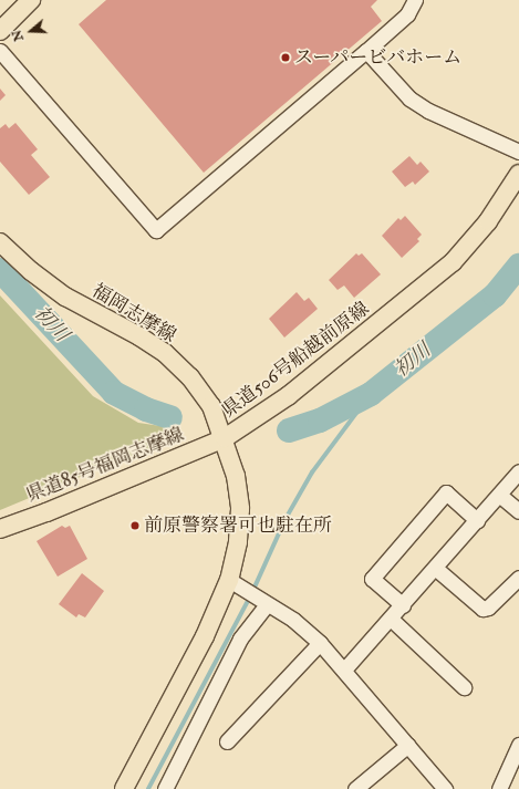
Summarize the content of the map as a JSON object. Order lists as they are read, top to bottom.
{
  "streets": {
    "main road": ["福岡志摩線", "県道506号船越前原線", "県道85号福岡志摩線"]
  },
  "crossings": [
    ["福岡志摩線", "県道506号船越前原線"],
    ["福岡志摩線", "県道85号福岡志摩線"],
    ["県道506号船越前原線", "県道85号福岡志摩線"]
  ],
  "water": ["初川"],
  "places": ["スーパービバホーム", "前原警察署可也駐在所"],
  "north": "left"
}
